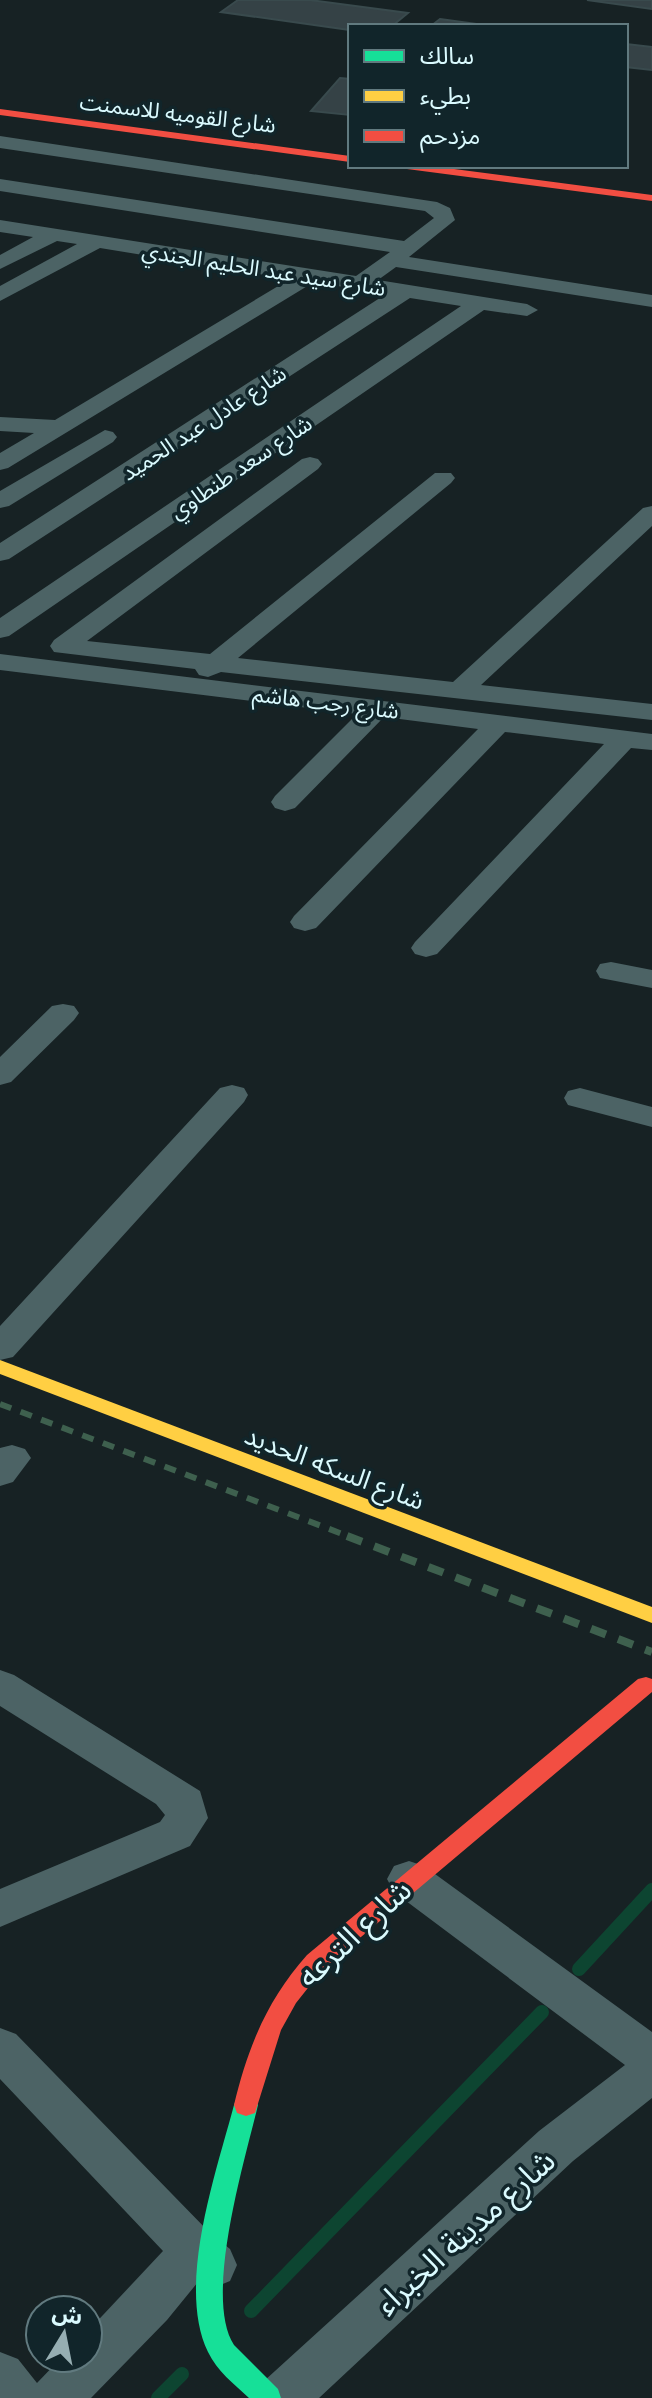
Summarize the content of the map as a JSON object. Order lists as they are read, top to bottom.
{
  "streets": {
    "main road": ["شارع القوميه للاسمنت", "شارع السكه الحديد", "شارع الترعه"],
    "street": [
      "شارع سيد عبد الحليم الجندي",
      "شارع عادل عبد الحميد",
      "شارع سعد طنطاوي",
      "شارع رجب هاشم",
      "شارع مدينة الخبراء"
    ]
  },
  "crossings": [
    ["شارع سيد عبد الحليم الجندي", "شارع عادل عبد الحميد"],
    ["شارع سيد عبد الحليم الجندي", "شارع سعد طنطاوي"]
  ],
  "legend": ["سالك", "بطيء", "مزدحم"],
  "north": "top"
}
